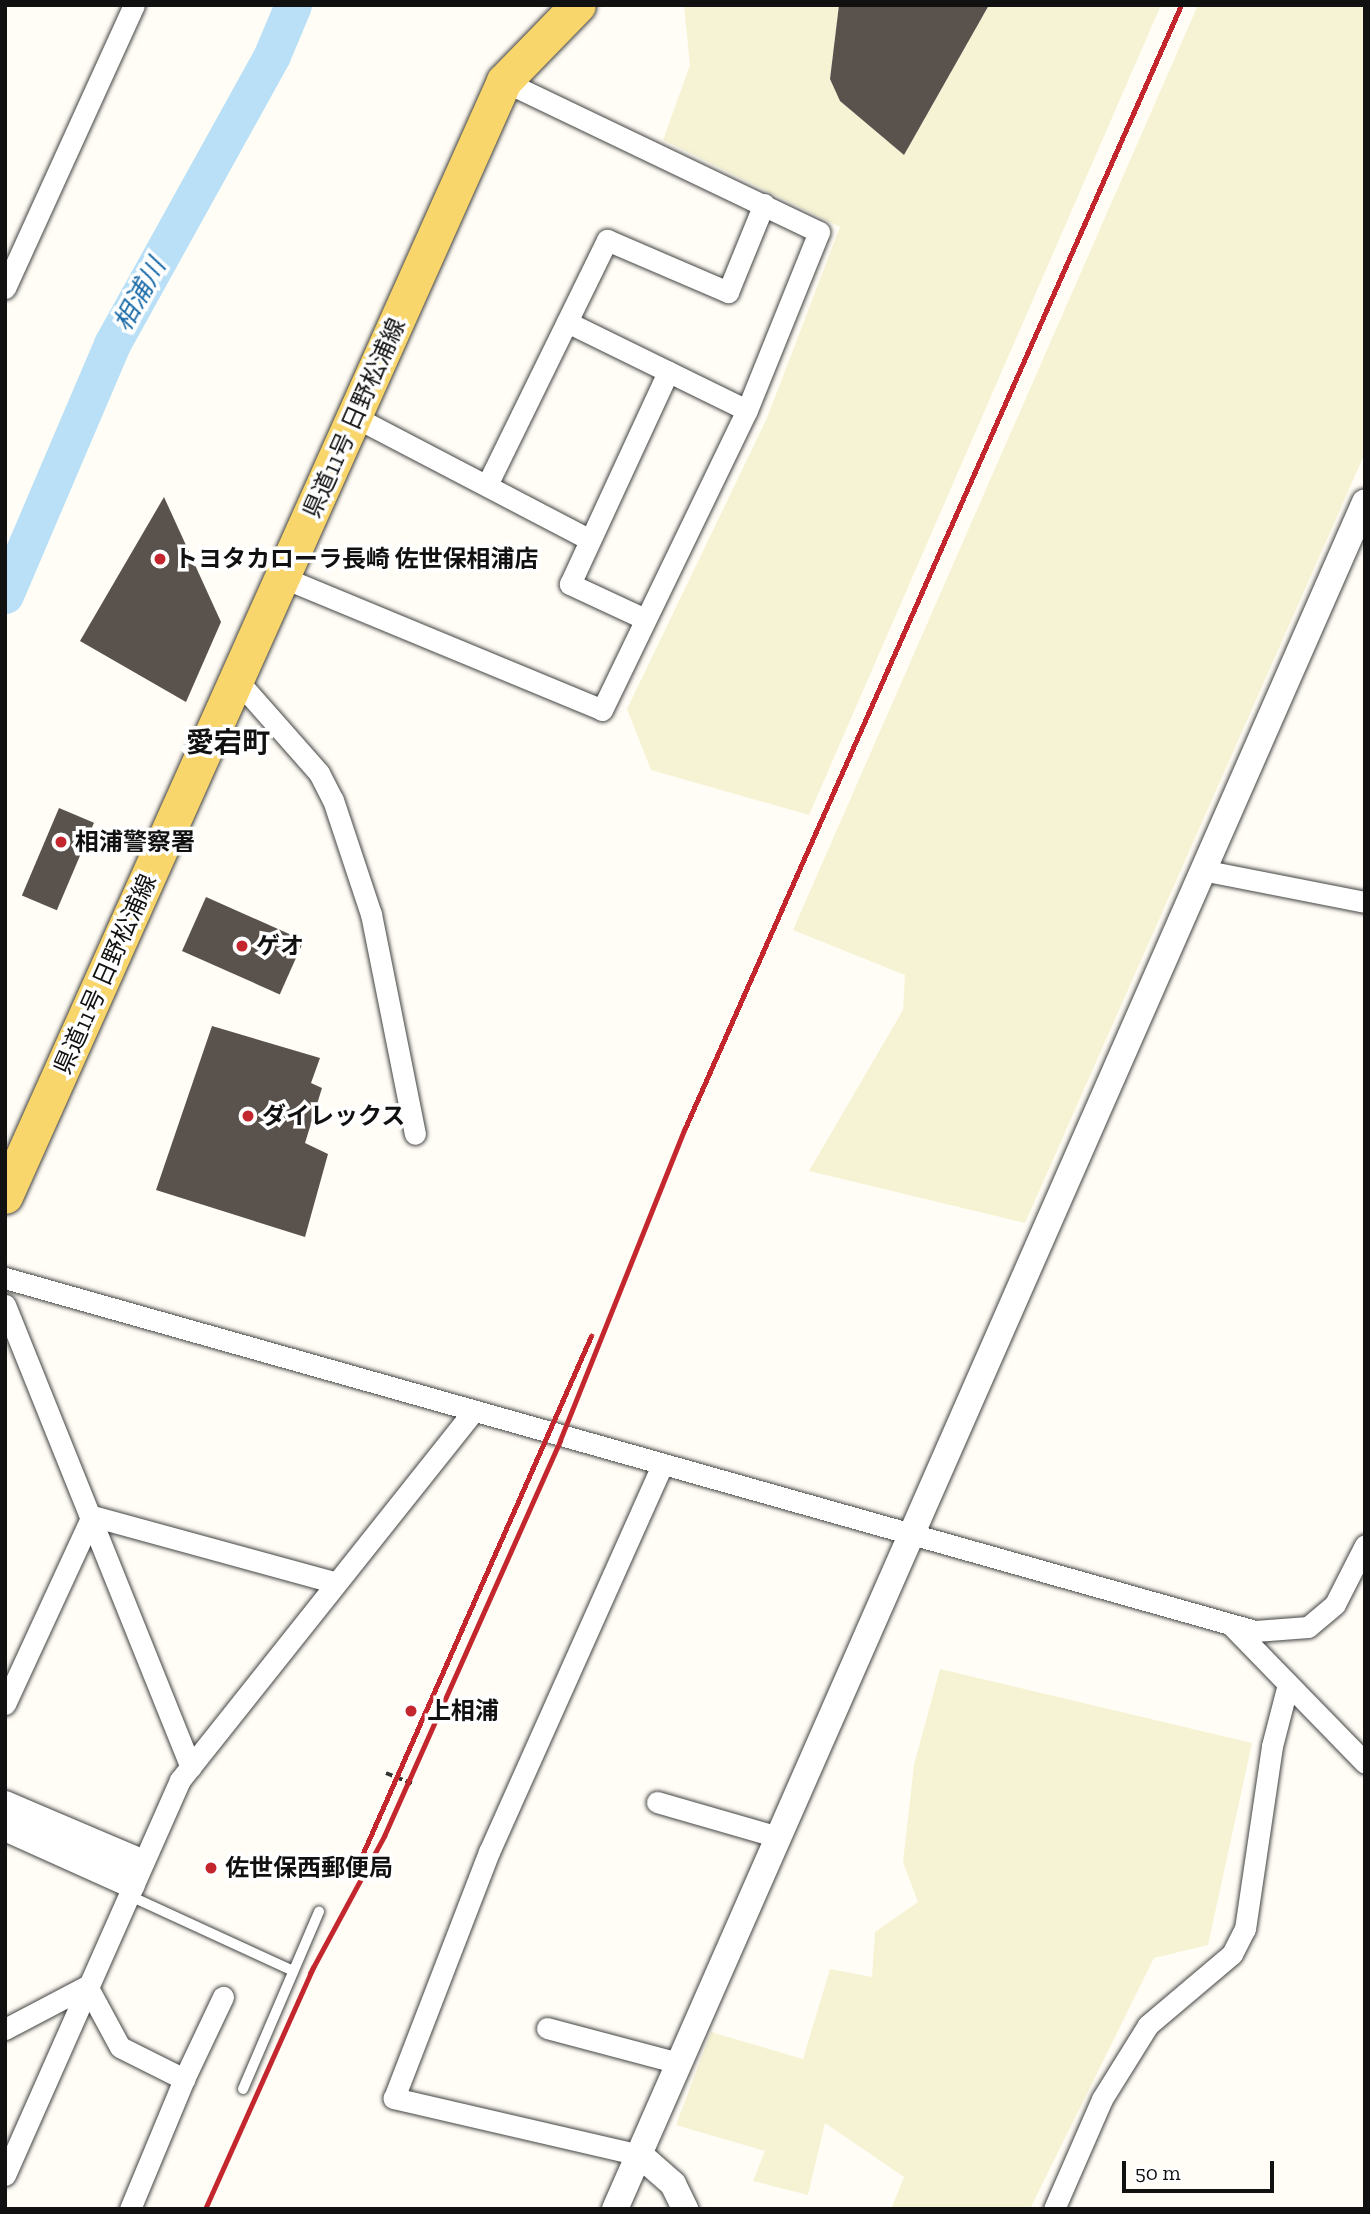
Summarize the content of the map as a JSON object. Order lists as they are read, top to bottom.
{
  "streets": {
    "main road": ["県道11号 日野松浦線"]
  },
  "districts": ["愛宕町"],
  "water": ["相浦川"],
  "places": [
    "トヨタカローラ長崎 佐世保相浦店",
    "相浦警察署",
    "ゲオ",
    "ダイレックス",
    "上相浦",
    "佐世保西郵便局"
  ],
  "scale_bar": "50 m"
}
